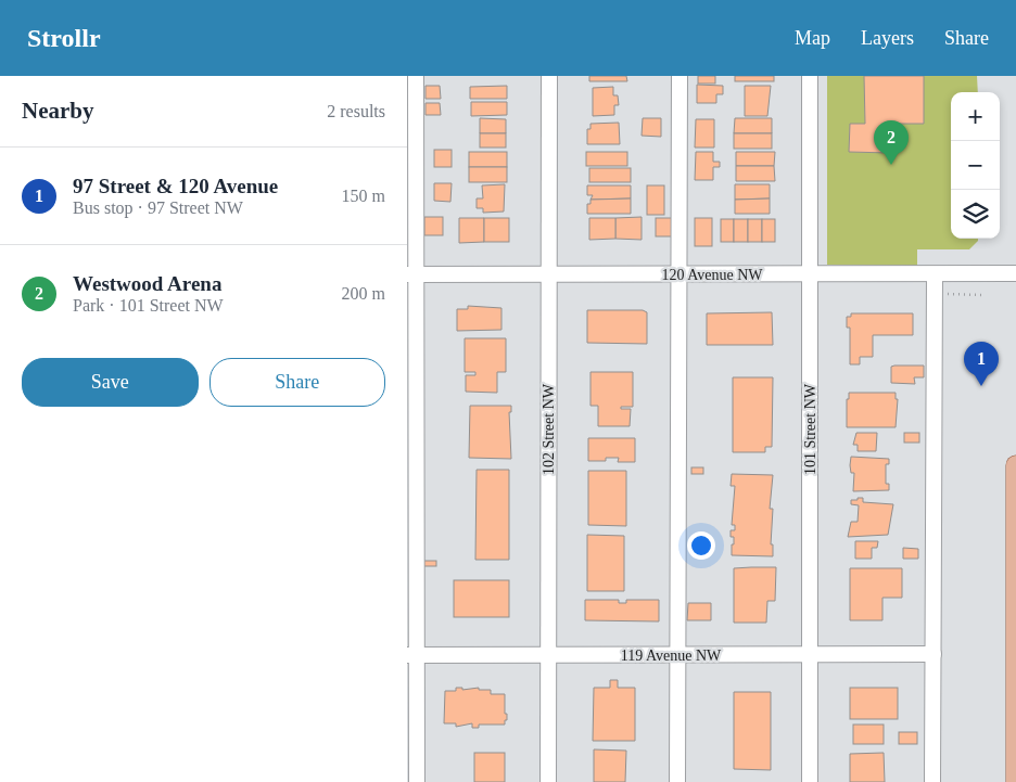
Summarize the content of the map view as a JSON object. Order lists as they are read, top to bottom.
{
  "streets": {
    "street": [
      "120 Avenue NW",
      "102 Street NW",
      "101 Street NW",
      "119 Avenue NW"
    ]
  },
  "crossings": [
    ["120 Avenue NW", "102 Street NW"],
    ["120 Avenue NW", "101 Street NW"],
    ["102 Street NW", "119 Avenue NW"],
    ["101 Street NW", "119 Avenue NW"]
  ],
  "page": {
    "header": "Strollr",
    "nav": ["Map", "Layers", "Share"],
    "heading": ["Nearby", "2 results"],
    "map_buttons": ["+", "−"],
    "pins": ["2", "1"],
    "list": [
      {
        "mark": "1",
        "name": "97 Street & 120 Avenue",
        "note": "Bus stop · 97 Street NW",
        "value": "150 m"
      },
      {
        "mark": "2",
        "name": "Westwood Arena",
        "note": "Park · 101 Street NW",
        "value": "200 m"
      }
    ],
    "buttons": ["Save", "Share"]
  }
}
